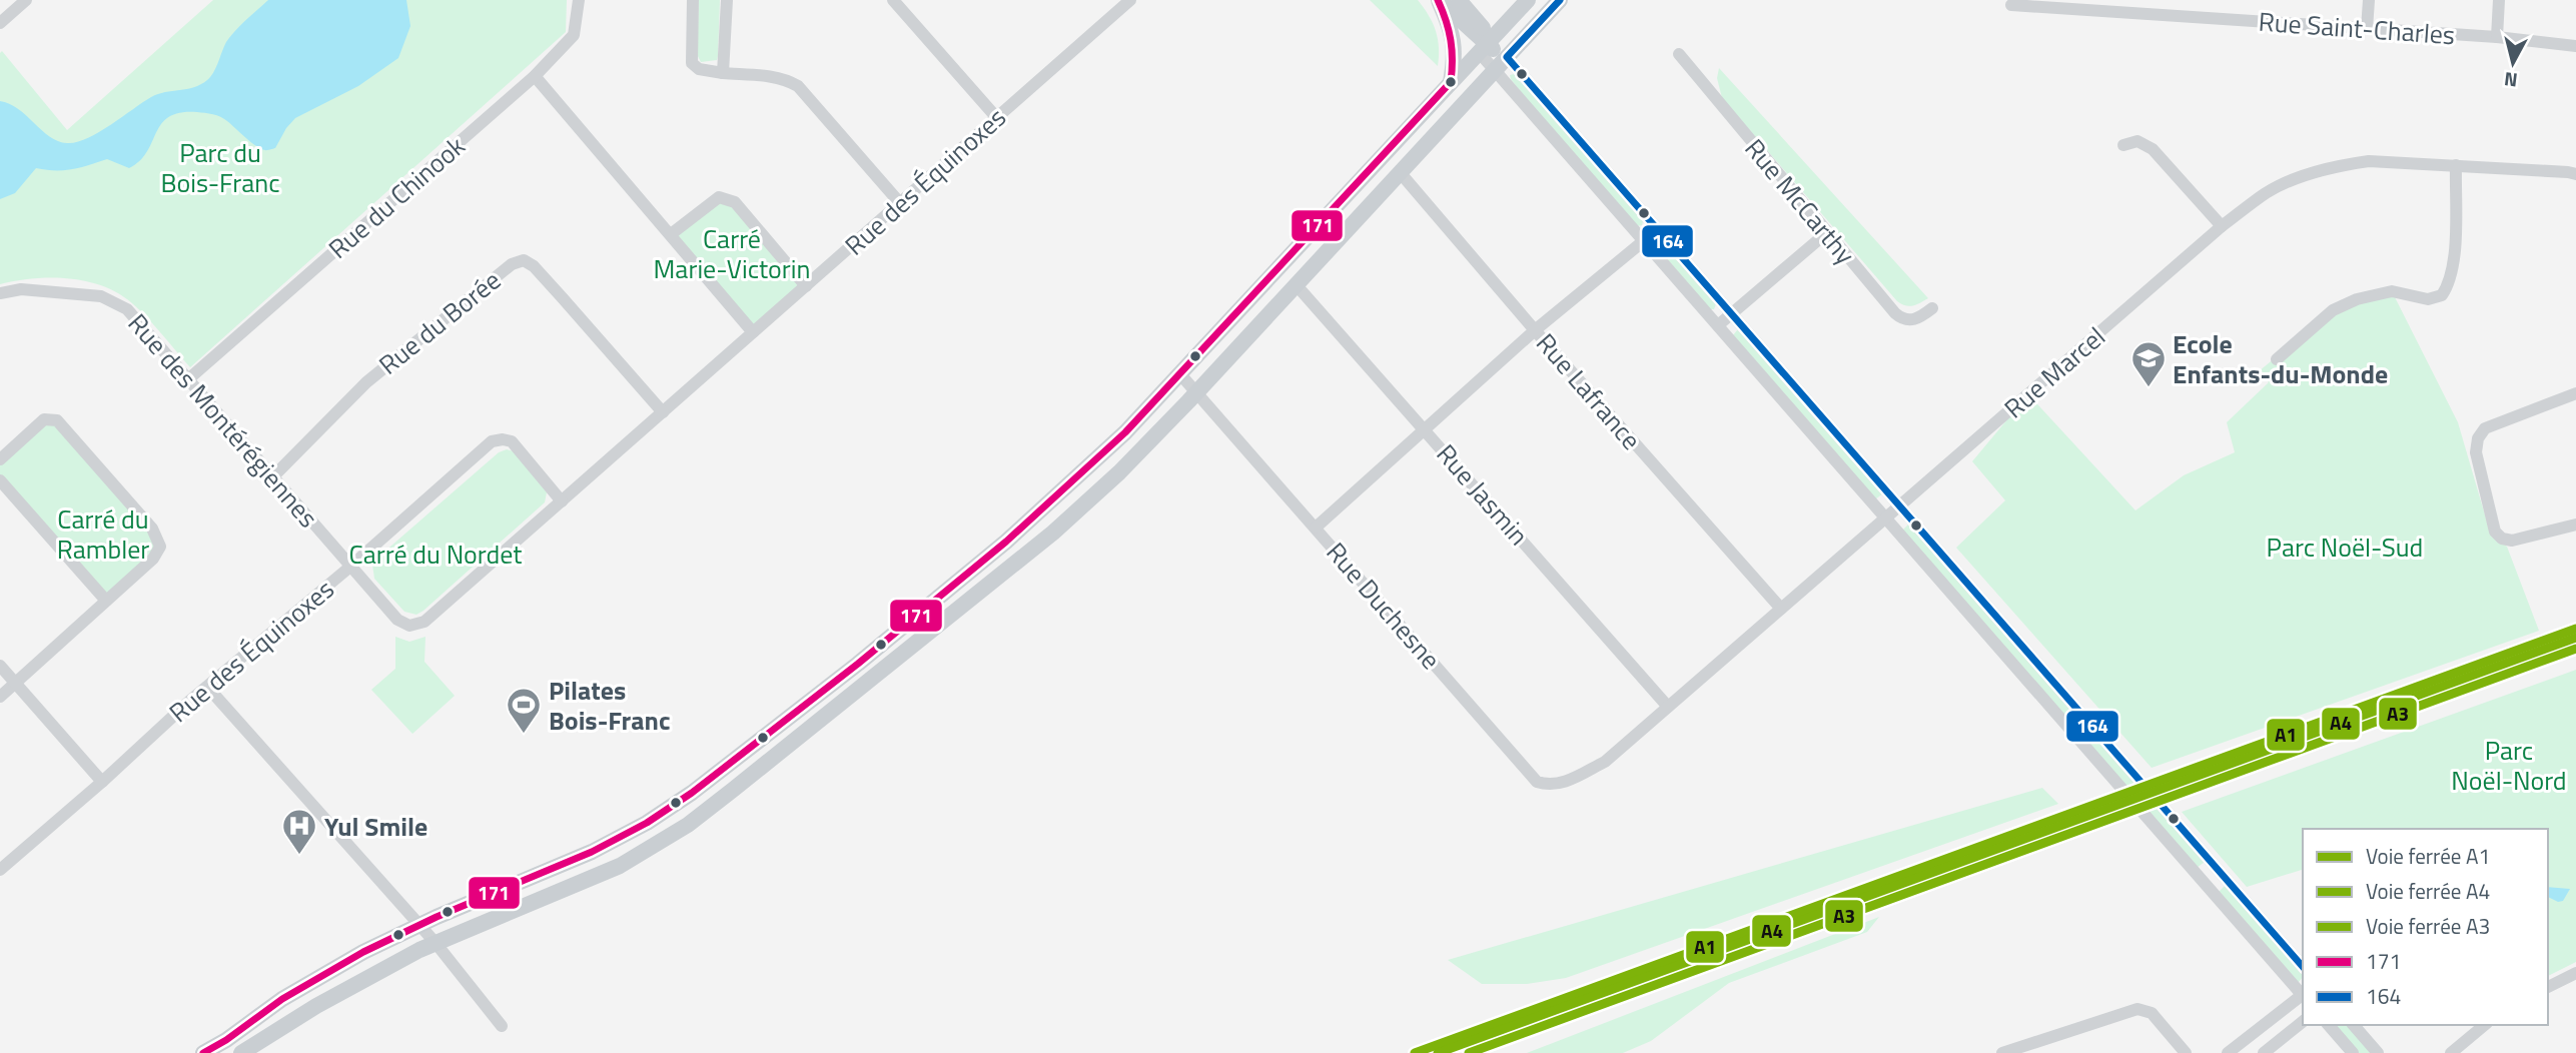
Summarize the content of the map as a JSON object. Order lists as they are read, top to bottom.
{
  "streets": {
    "street": [
      "Rue Saint-Charles",
      "Rue des Équinoxes",
      "Rue du Chinook",
      "Rue McCarthy",
      "Rue du Borée",
      "Rue Marcel",
      "Rue Lafrance",
      "Rue des Montérégiennes",
      "Rue Jasmin",
      "Rue Duchesne"
    ]
  },
  "crossings": [
    ["Rue des Équinoxes", "Rue du Borée"],
    ["Rue des Équinoxes", "Rue des Montérégiennes"],
    ["Rue du Chinook", "Rue des Montérégiennes"],
    ["Rue du Borée", "Rue des Montérégiennes"],
    ["Rue Marcel", "Rue Lafrance"],
    ["Rue Marcel", "Rue Jasmin"],
    ["Rue Marcel", "Rue Duchesne"]
  ],
  "parks": [
    "Parc du Bois-Franc",
    "Carré Marie-Victorin",
    "Carré du Rambler",
    "Parc Noël-Sud",
    "Carré du Nordet",
    "Parc Noël-Nord"
  ],
  "places": {
    "school or university": ["Ecole Enfants-du-Monde"],
    "sports": ["Pilates Bois-Franc"],
    "hospital": ["Yul Smile"]
  },
  "lines": [
    "transit line 171",
    "transit line 164",
    "rail line A1",
    "rail line A4",
    "rail line A3"
  ],
  "legend": [
    "Voie ferrée A1",
    "Voie ferrée A4",
    "Voie ferrée A3",
    "171",
    "164"
  ],
  "north": "bottom"
}
